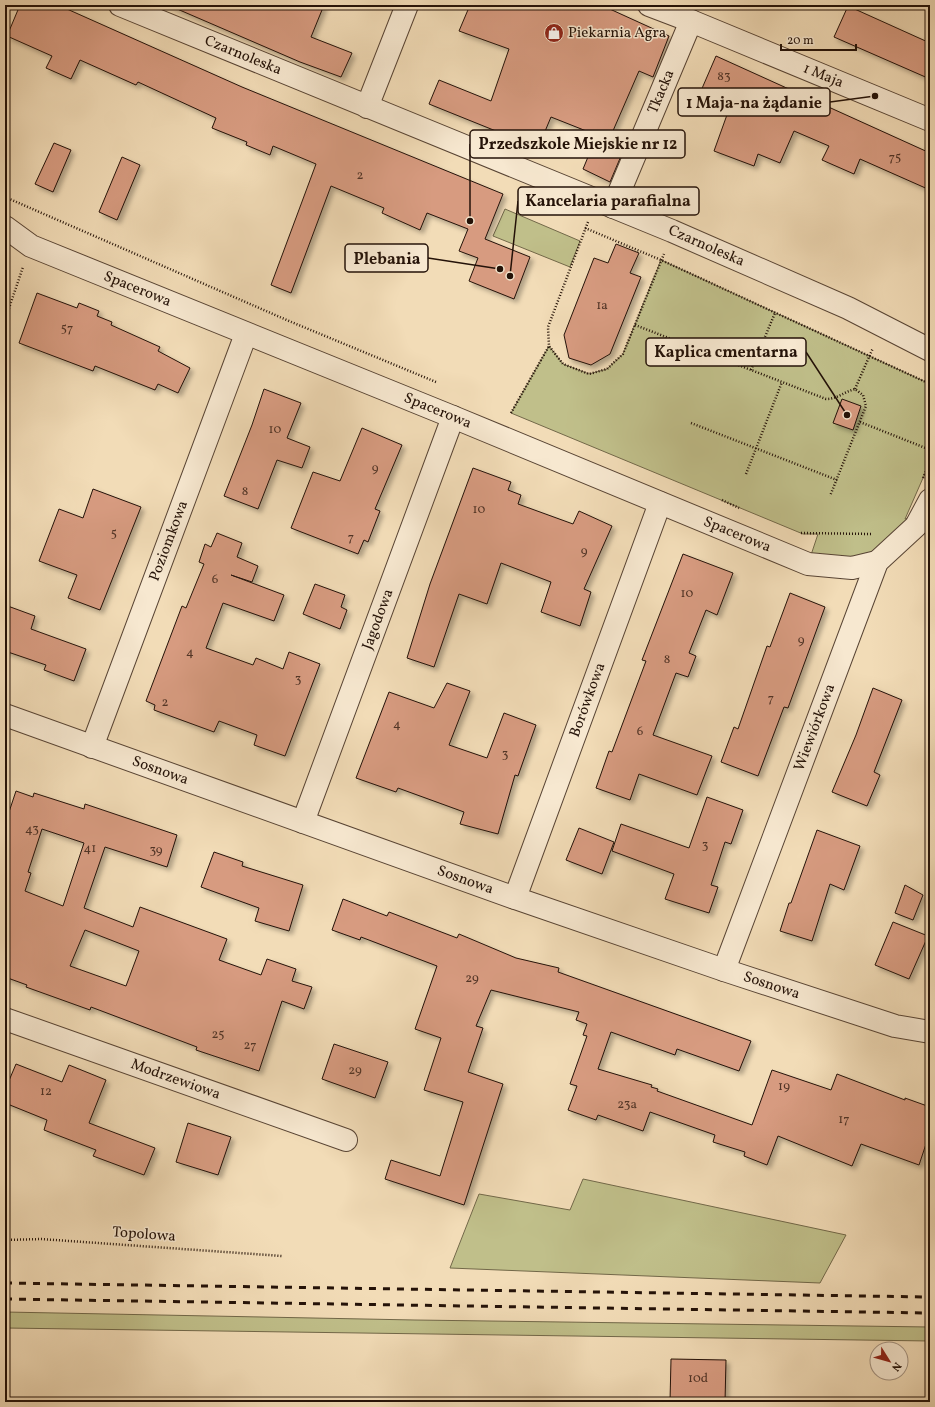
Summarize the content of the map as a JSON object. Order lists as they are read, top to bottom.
{
  "streets": {
    "street": [
      "Czarnoleska",
      "1 Maja",
      "Tkacka",
      "Spacerowa",
      "Poziomkowa",
      "Jagodowa",
      "Borówkowa",
      "Wiewiórkowa",
      "Sosnowa",
      "Modrzewiowa"
    ],
    "path": ["Topolowa"]
  },
  "crossings": [
    ["Czarnoleska", "Tkacka"],
    ["1 Maja", "Tkacka"],
    ["Spacerowa", "Poziomkowa"],
    ["Spacerowa", "Jagodowa"],
    ["Spacerowa", "Borówkowa"],
    ["Spacerowa", "Wiewiórkowa"],
    ["Poziomkowa", "Sosnowa"],
    ["Jagodowa", "Sosnowa"],
    ["Borówkowa", "Sosnowa"],
    ["Wiewiórkowa", "Sosnowa"]
  ],
  "places": {
    "shop": ["Piekarnia Agra"],
    "other": [
      "1 Maja-na żądanie",
      "Przedszkole Miejskie nr 12",
      "Plebania",
      "Kancelaria parafialna",
      "Kaplica cmentarna"
    ]
  },
  "house_numbers": [
    "83",
    "75",
    "2",
    "1a",
    "57",
    "10",
    "9",
    "8",
    "10",
    "5",
    "7",
    "9",
    "6",
    "10",
    "9",
    "4",
    "8",
    "3",
    "7",
    "2",
    "4",
    "6",
    "3",
    "43",
    "3",
    "41",
    "39",
    "29",
    "25",
    "27",
    "29",
    "19",
    "12",
    "23a",
    "17",
    "10d"
  ],
  "scale_bar": "20 m",
  "north": "bottom right"
}
